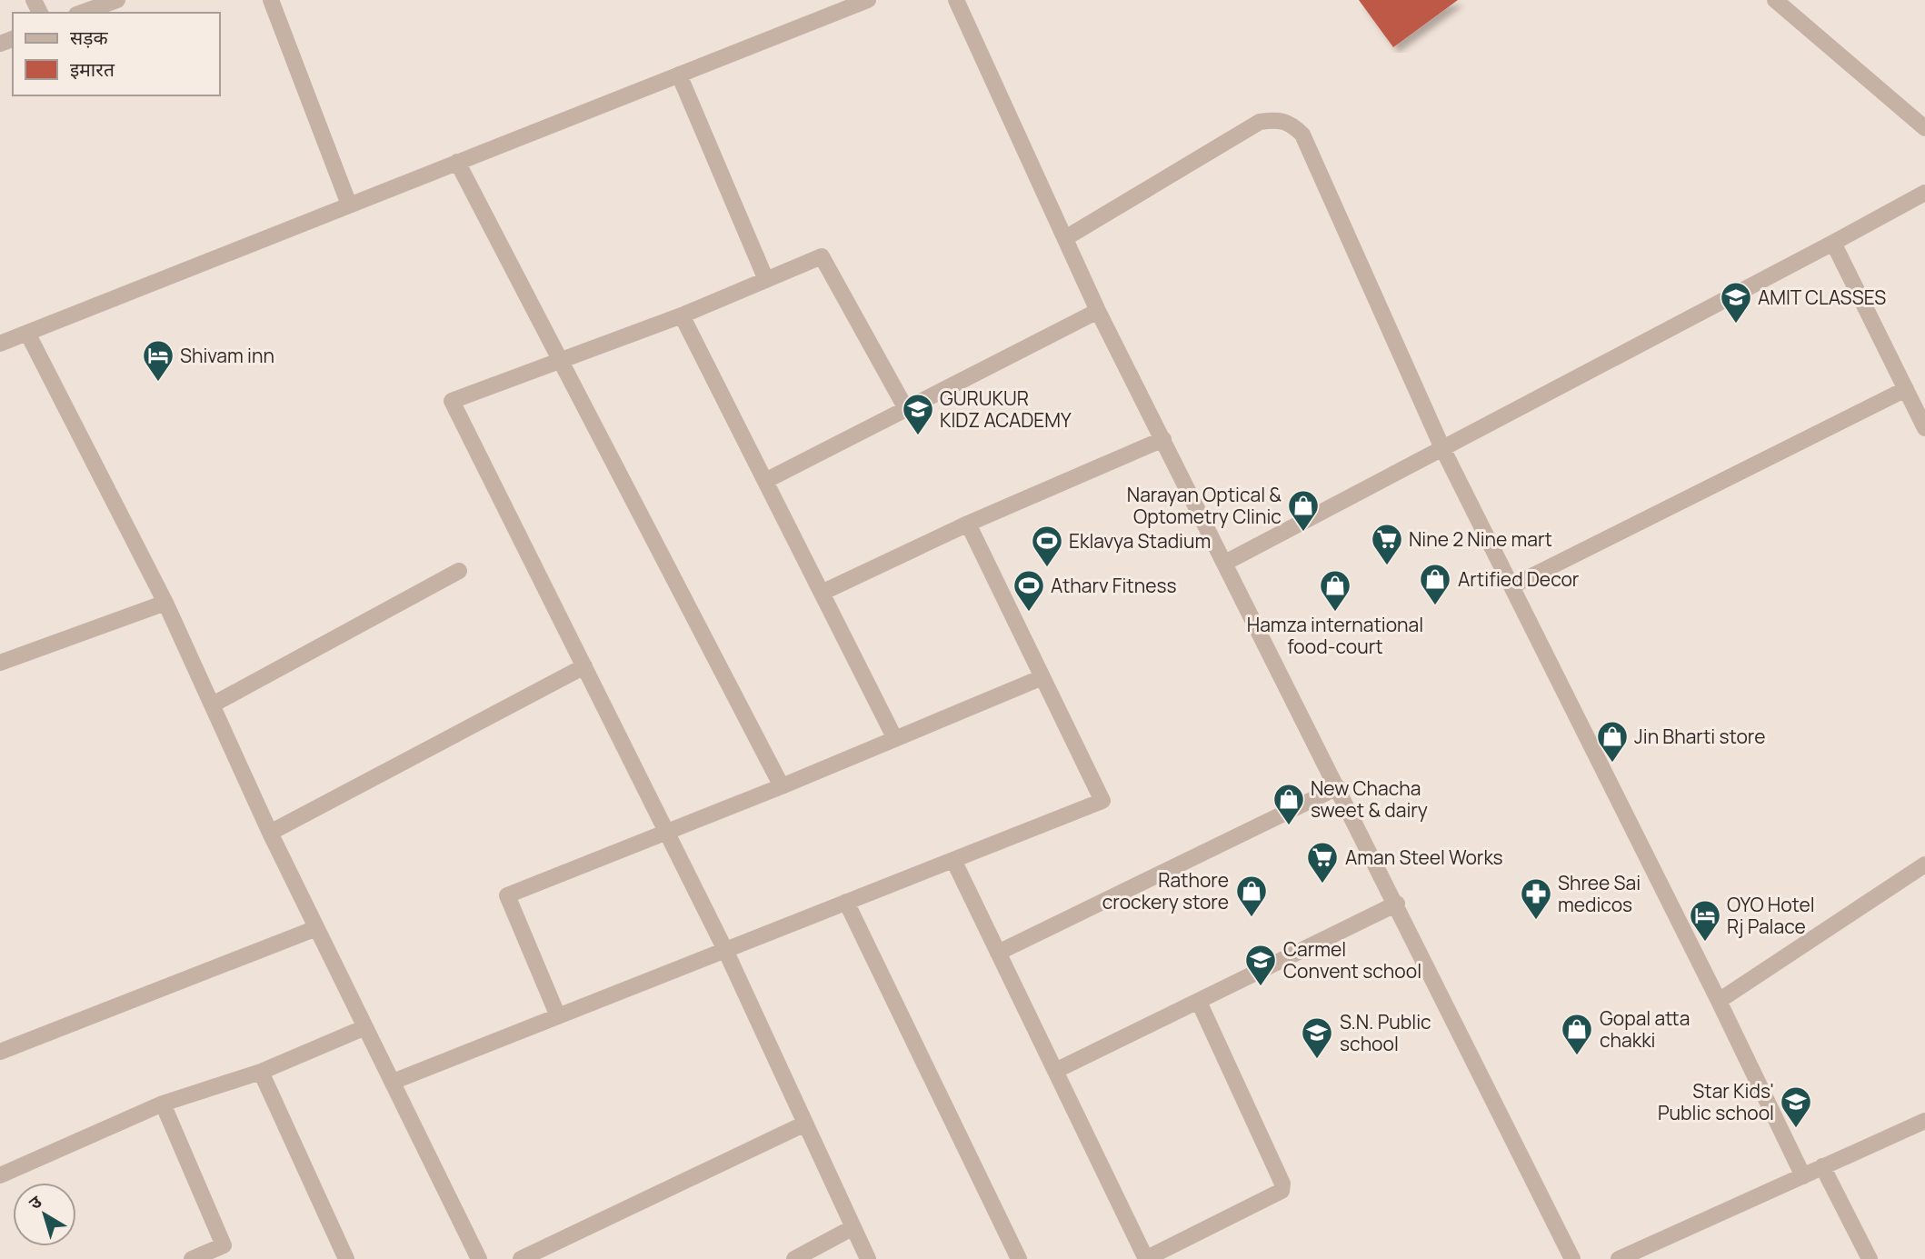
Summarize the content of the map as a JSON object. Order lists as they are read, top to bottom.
{
  "places": {
    "school or university": [
      "AMIT CLASSES",
      "GURUKUR KIDZ ACADEMY",
      "Carmel Convent school",
      "S.N. Public school",
      "Star Kids' Public school"
    ],
    "hotel": ["Shivam inn", "OYO Hotel Rj Palace"],
    "shop": [
      "Narayan Optical & Optometry Clinic",
      "Artified Decor",
      "Hamza international food-court",
      "Jin Bharti store",
      "New Chacha sweet & dairy",
      "Rathore crockery store",
      "Gopal atta chakki"
    ],
    "supermarket": ["Nine 2 Nine mart", "Aman Steel Works"],
    "sports": ["Eklavya Stadium", "Atharv Fitness"],
    "pharmacy": ["Shree Sai medicos"]
  },
  "legend": ["सड़क", "इमारत"],
  "north": "top left"
}
